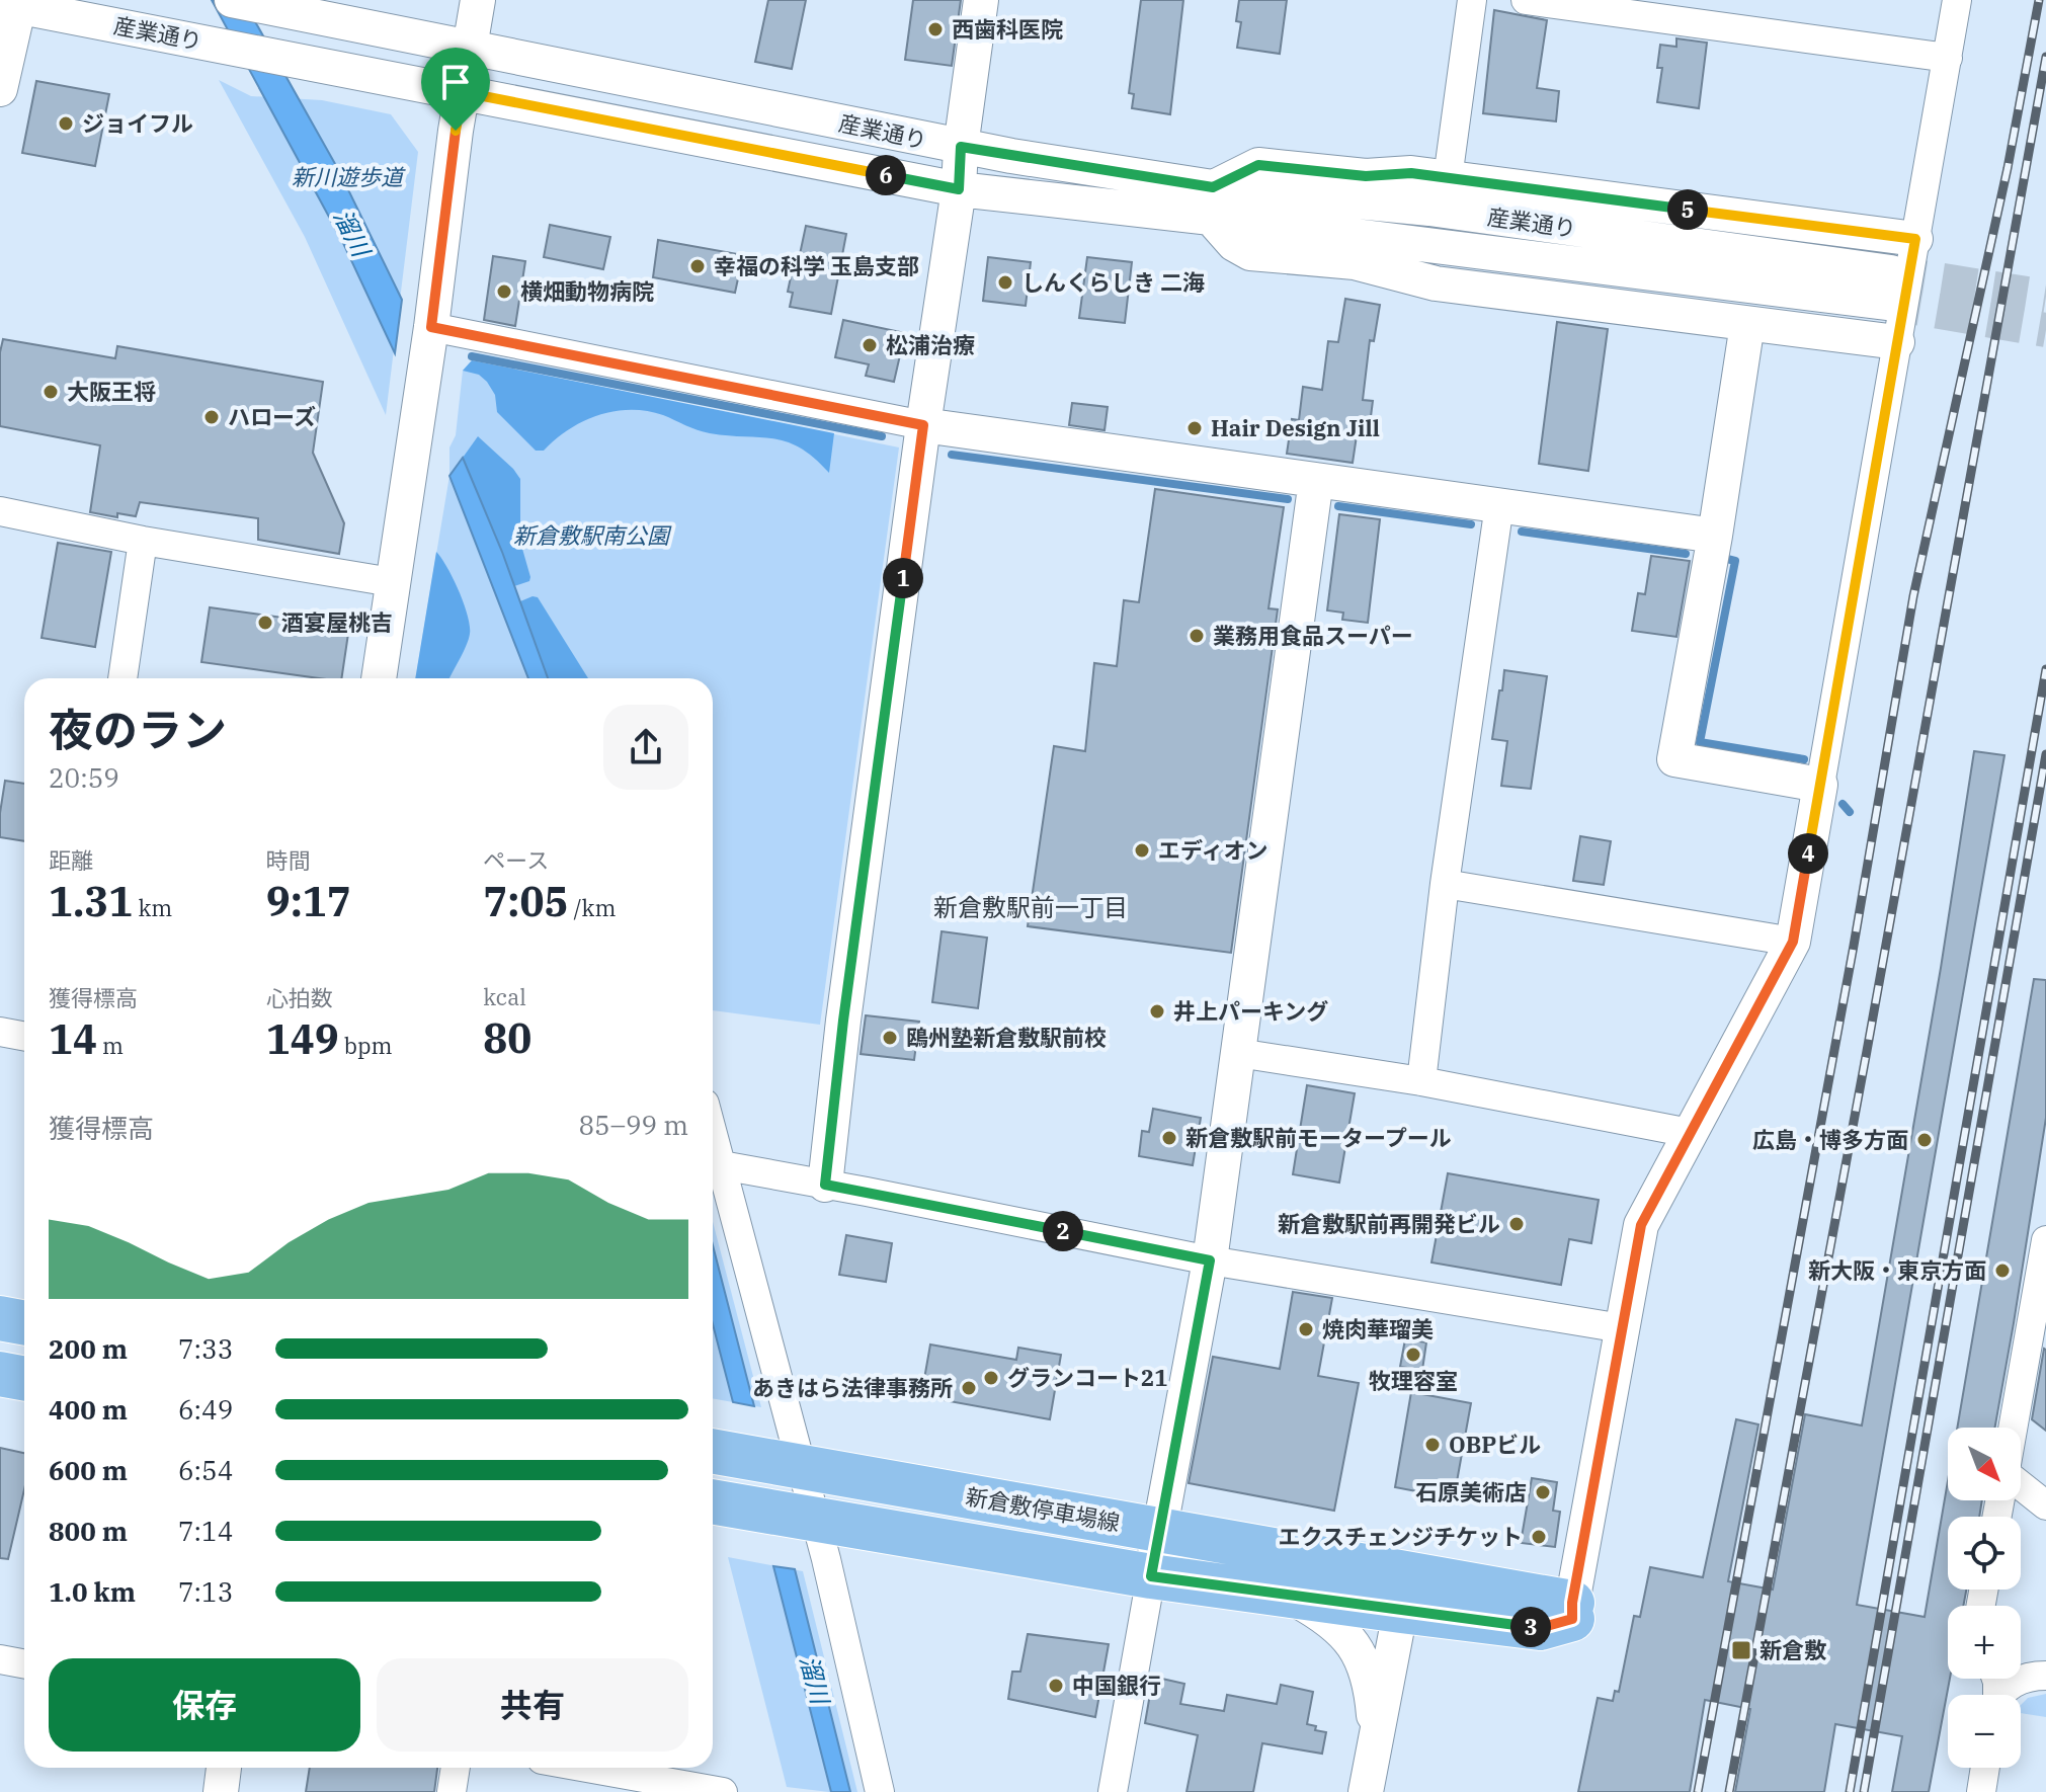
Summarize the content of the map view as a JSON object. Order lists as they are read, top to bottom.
{
  "streets": {
    "main road": ["新倉敷停車場線"],
    "street": ["産業通り"]
  },
  "districts": ["新倉敷駅前一丁目"],
  "water": ["溜川"],
  "parks": ["新川遊歩道", "新倉敷駅南公園"],
  "places": {
    "other": [
      "西歯科医院",
      "ジョイフル",
      "幸福の科学 玉島支部",
      "しんくらしき 二海",
      "横畑動物病院",
      "松浦治療",
      "大阪王将",
      "ハローズ",
      "Hair Design Jill",
      "酒宴屋桃吉",
      "業務用食品スーパー",
      "エディオン",
      "井上パーキング",
      "鴎州塾新倉敷駅前校",
      "新倉敷駅前モータープール",
      "広島・博多方面",
      "新倉敷駅前再開発ビル",
      "新大阪・東京方面",
      "焼肉華瑠美",
      "牧理容室",
      "グランコート21",
      "あきはら法律事務所",
      "OBPビル",
      "石原美術店",
      "エクスチェンジチケット",
      "中国銀行"
    ],
    "transit": ["新倉敷"]
  },
  "north": "bottom right",
  "page": {
    "pins": [
      "6",
      "5",
      "1",
      "4",
      "2",
      "3"
    ],
    "heading": ["夜のラン", "20:59"],
    "stats": [
      ["距離", "1.31 km"],
      ["時間", "9:17"],
      ["ペース", "7:05 /km"],
      ["獲得標高", "14 m"],
      ["心拍数", "149 bpm"],
      ["kcal", "80"]
    ],
    "chart": ["獲得標高", "85–99 m"],
    "list": [
      {
        "name": "200 m",
        "note": "7:33"
      },
      {
        "name": "400 m",
        "note": "6:49"
      },
      {
        "name": "600 m",
        "note": "6:54"
      },
      {
        "name": "800 m",
        "note": "7:14"
      },
      {
        "name": "1.0 km",
        "note": "7:13"
      }
    ],
    "map_buttons": ["+", "−"],
    "buttons": ["保存", "共有"]
  }
}
